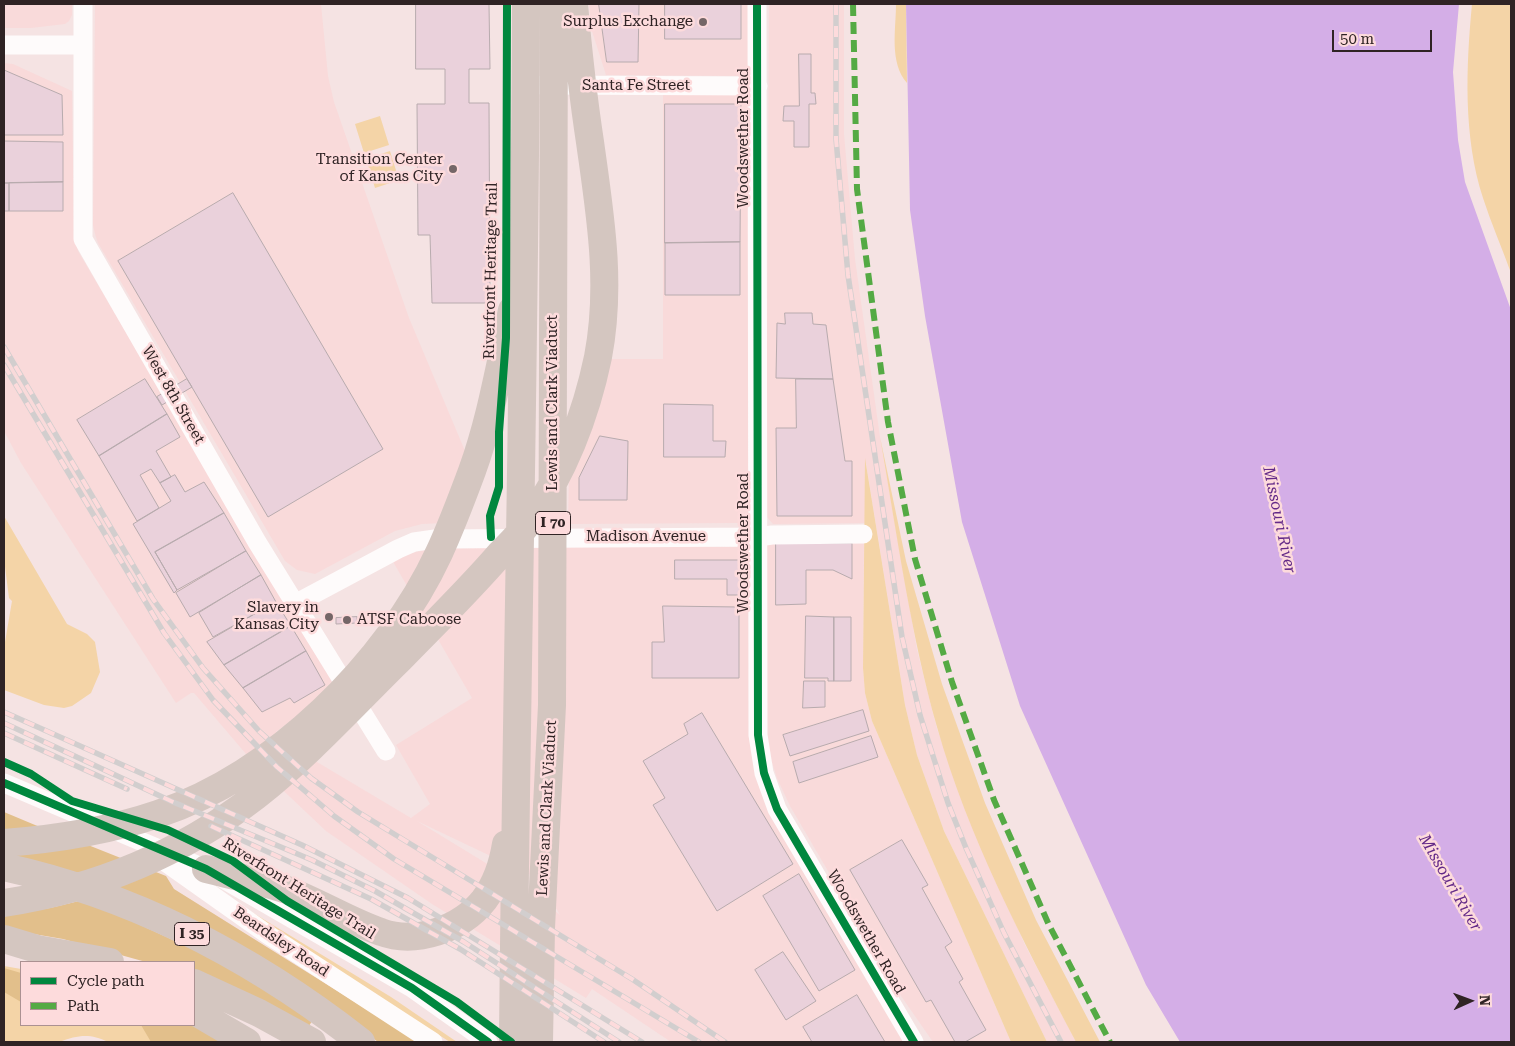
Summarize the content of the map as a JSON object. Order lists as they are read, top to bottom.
{
  "streets": {
    "highway": ["Lewis and Clark Viaduct", "I 70", "I 35"],
    "street": [
      "Santa Fe Street",
      "Woodswether Road",
      "West 8th Street",
      "Madison Avenue",
      "Beardsley Road"
    ],
    "cycle path": ["Riverfront Heritage Trail"]
  },
  "crossings": [
    ["Santa Fe Street", "Woodswether Road"],
    ["Woodswether Road", "Madison Avenue"],
    ["West 8th Street", "Madison Avenue"]
  ],
  "water": ["Missouri River"],
  "places": [
    "Surplus Exchange",
    "Transition Center of Kansas City",
    "Slavery in Kansas City",
    "ATSF Caboose"
  ],
  "legend": ["Cycle path", "Path"],
  "scale_bar": "50 m",
  "north": "right"
}
